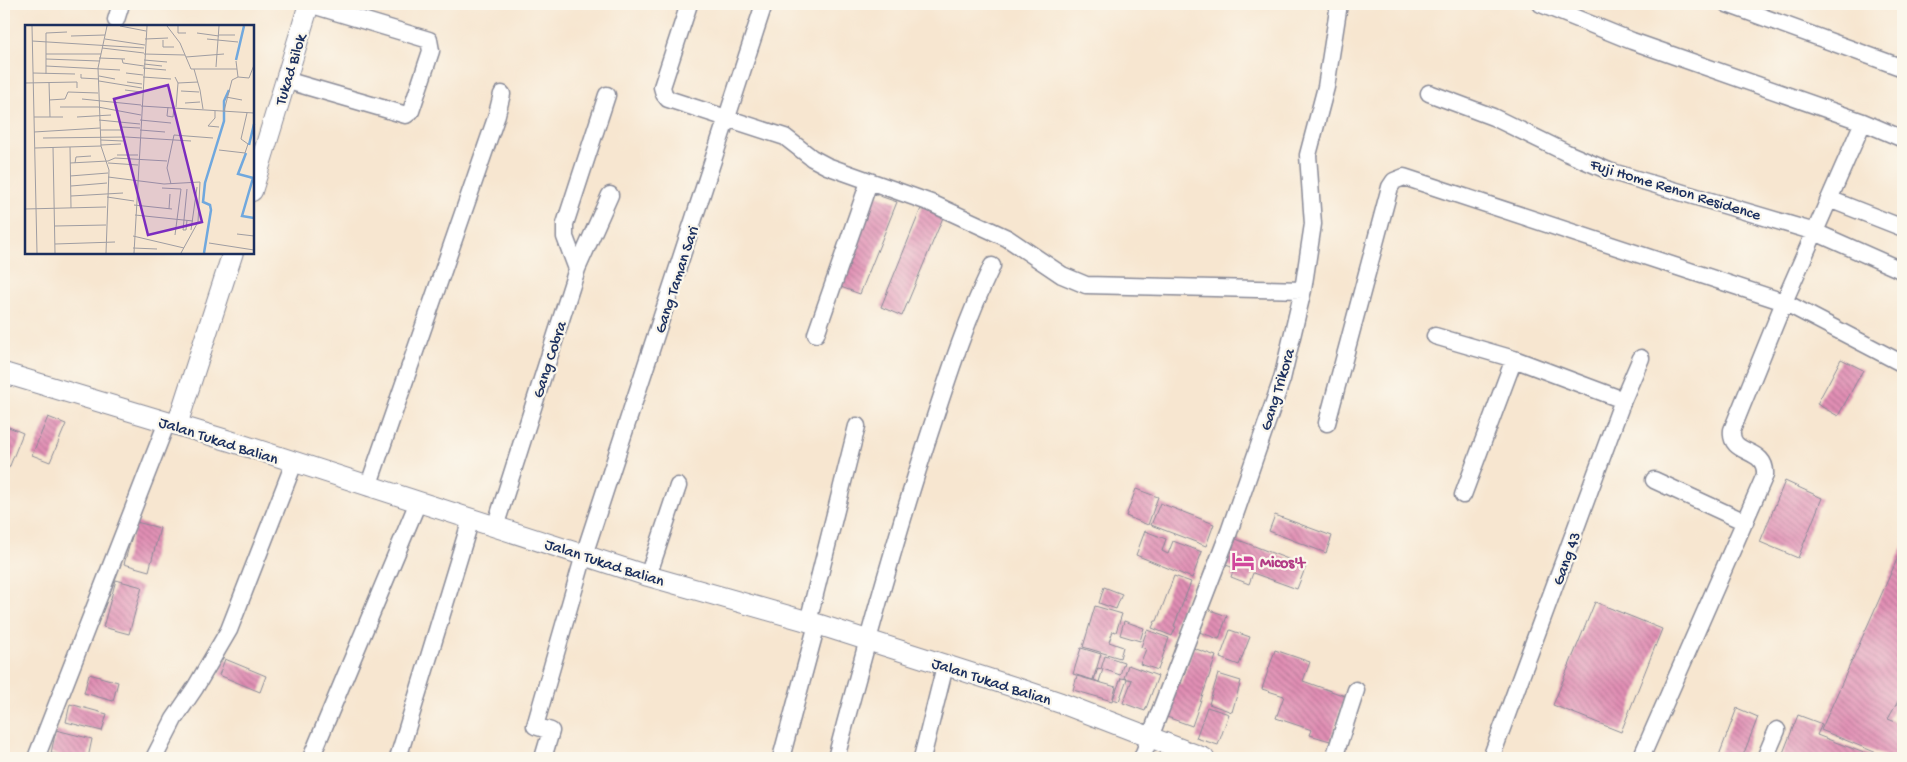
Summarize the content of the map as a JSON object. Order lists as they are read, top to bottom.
{
  "streets": {
    "street": [
      "Tukad Bilok",
      "Fuji Home Renon Residence",
      "Gang Taman Sari",
      "Gang Cobra",
      "Gang Trikora",
      "Jalan Tukad Balian",
      "Gang 43"
    ]
  },
  "crossings": [
    ["Gang Taman Sari", "Jalan Tukad Balian"],
    ["Gang Cobra", "Jalan Tukad Balian"],
    ["Gang Trikora", "Jalan Tukad Balian"]
  ],
  "places": {
    "hotel": ["Micos't"]
  }
}
